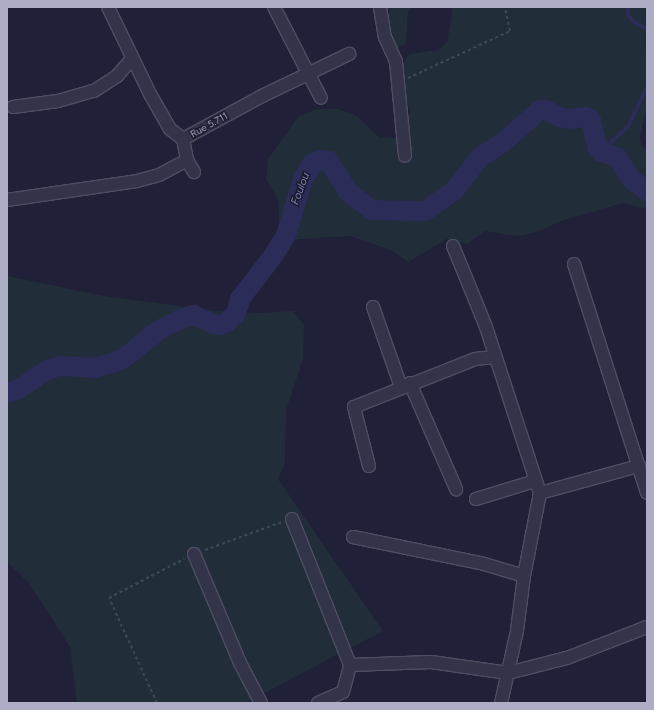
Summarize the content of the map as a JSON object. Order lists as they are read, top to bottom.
{
  "streets": {
    "street": ["Rue 5.711"]
  },
  "water": ["Foulou"]
}
